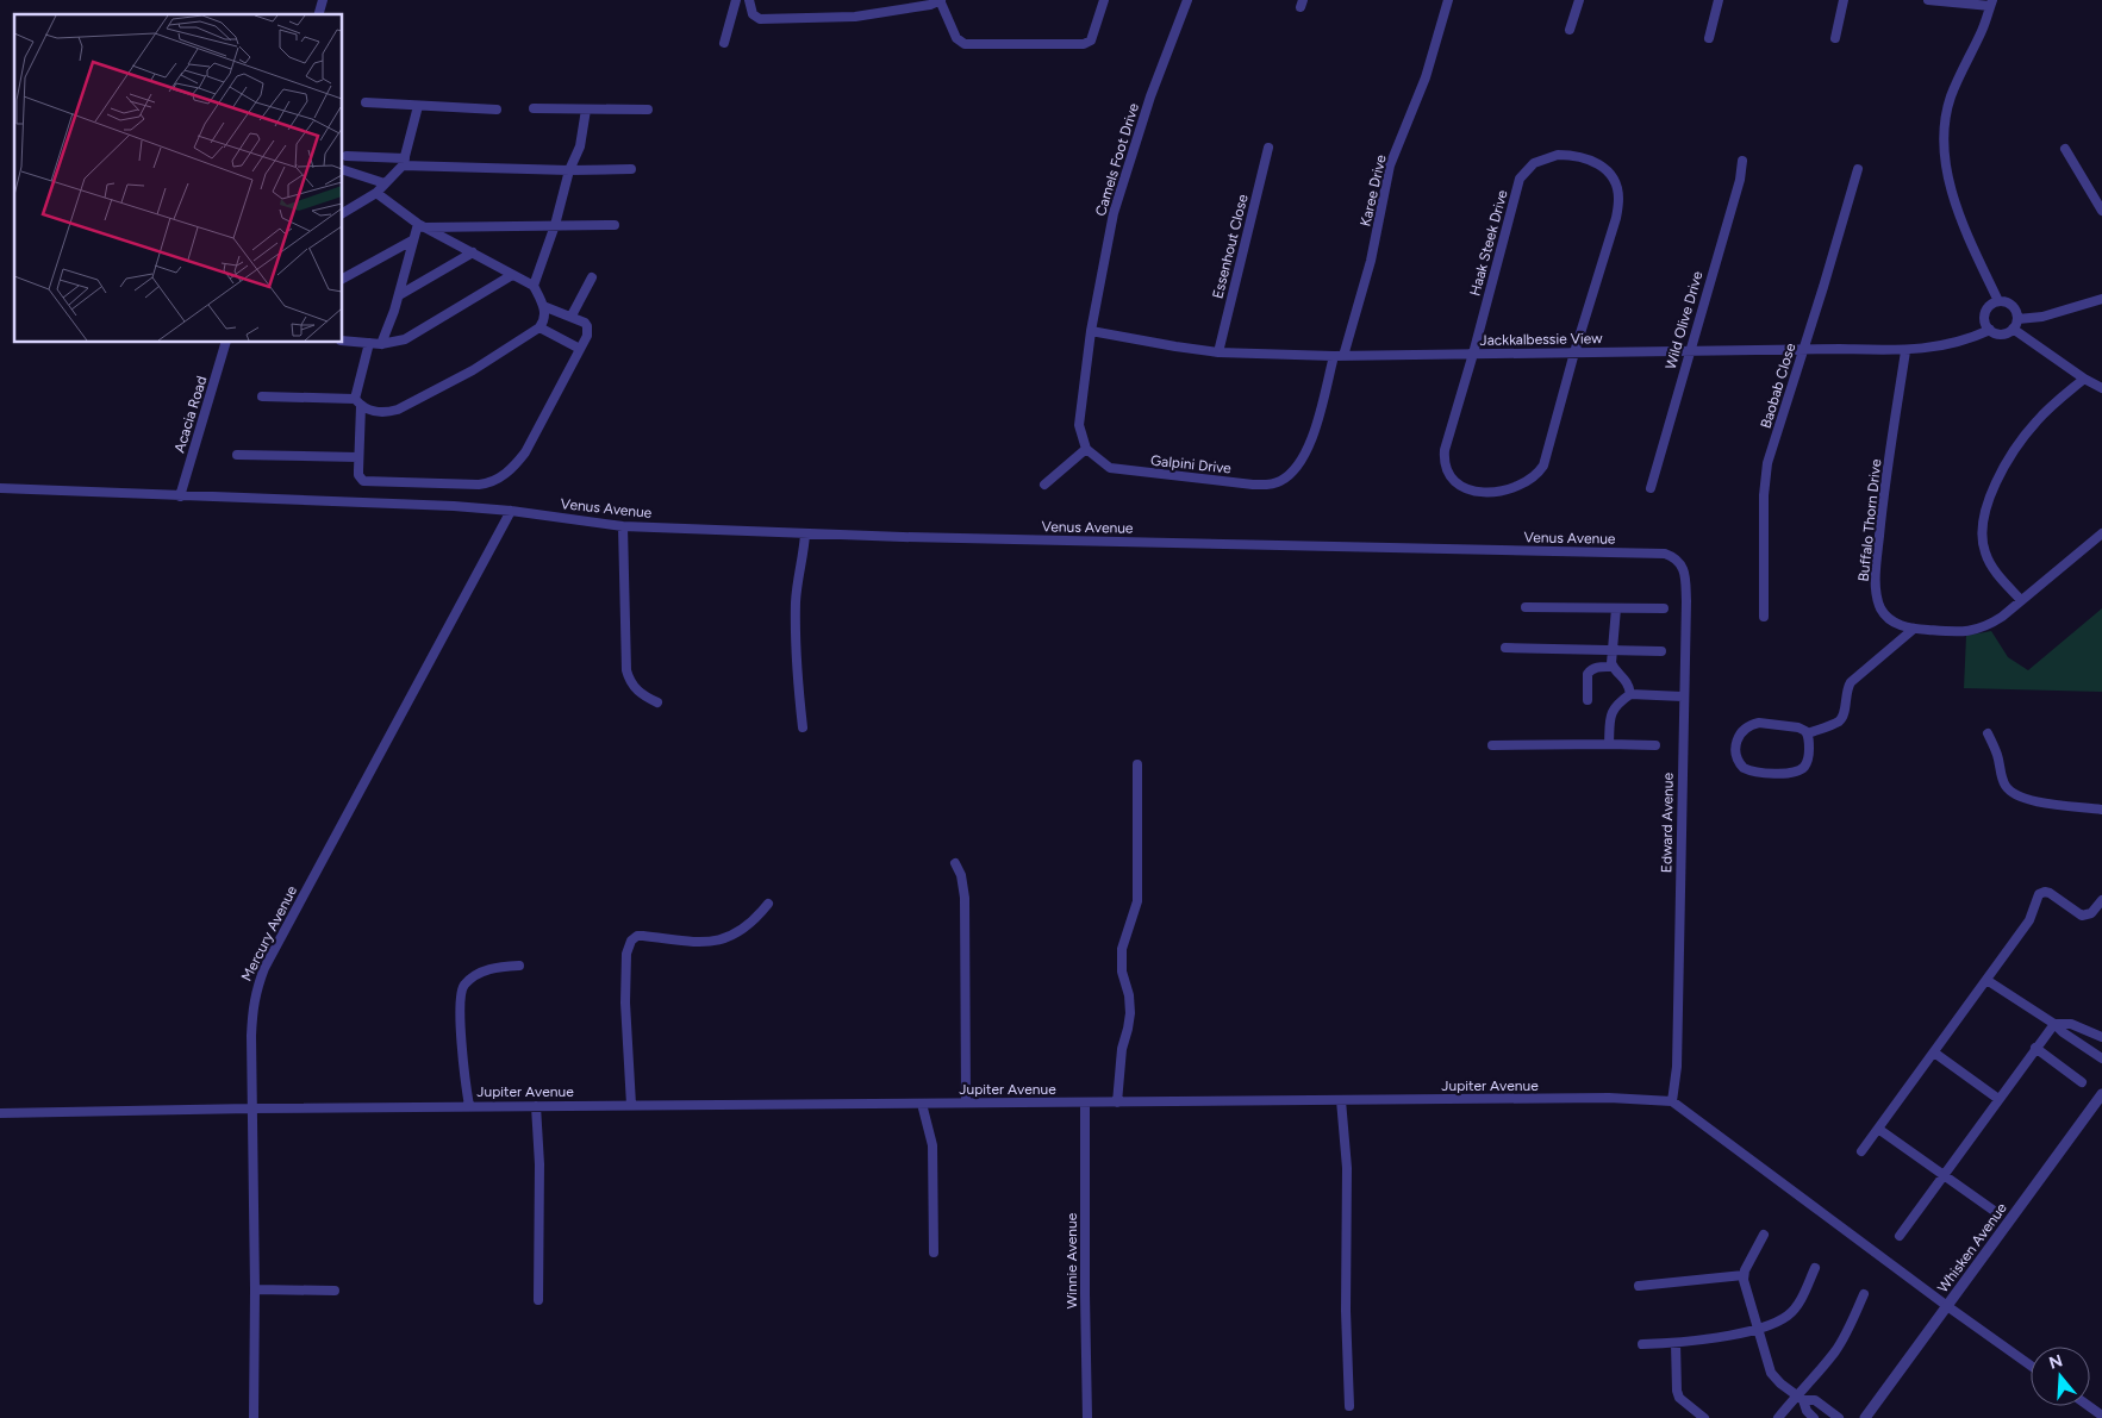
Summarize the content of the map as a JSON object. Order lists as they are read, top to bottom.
{
  "streets": {
    "street": [
      "Camels Foot Drive",
      "Karee Drive",
      "Haak Steek Drive",
      "Essenhout Close",
      "Wild Olive Drive",
      "Jackkalbessie View",
      "Baobab Close",
      "Acacia Road",
      "Galpini Drive",
      "Venus Avenue",
      "Buffalo Thorn Drive",
      "Edward Avenue",
      "Mercury Avenue",
      "Jupiter Avenue",
      "Whisken Avenue",
      "Winnie Avenue"
    ]
  },
  "crossings": [
    ["Camels Foot Drive", "Jackkalbessie View"],
    ["Karee Drive", "Jackkalbessie View"],
    ["Karee Drive", "Galpini Drive"],
    ["Haak Steek Drive", "Jackkalbessie View"],
    ["Essenhout Close", "Jackkalbessie View"],
    ["Wild Olive Drive", "Jackkalbessie View"],
    ["Jackkalbessie View", "Baobab Close"],
    ["Jackkalbessie View", "Galpini Drive"],
    ["Jackkalbessie View", "Buffalo Thorn Drive"],
    ["Acacia Road", "Venus Avenue"],
    ["Venus Avenue", "Edward Avenue"],
    ["Venus Avenue", "Mercury Avenue"],
    ["Edward Avenue", "Jupiter Avenue"],
    ["Mercury Avenue", "Jupiter Avenue"],
    ["Jupiter Avenue", "Winnie Avenue"]
  ],
  "north": "top"
}
